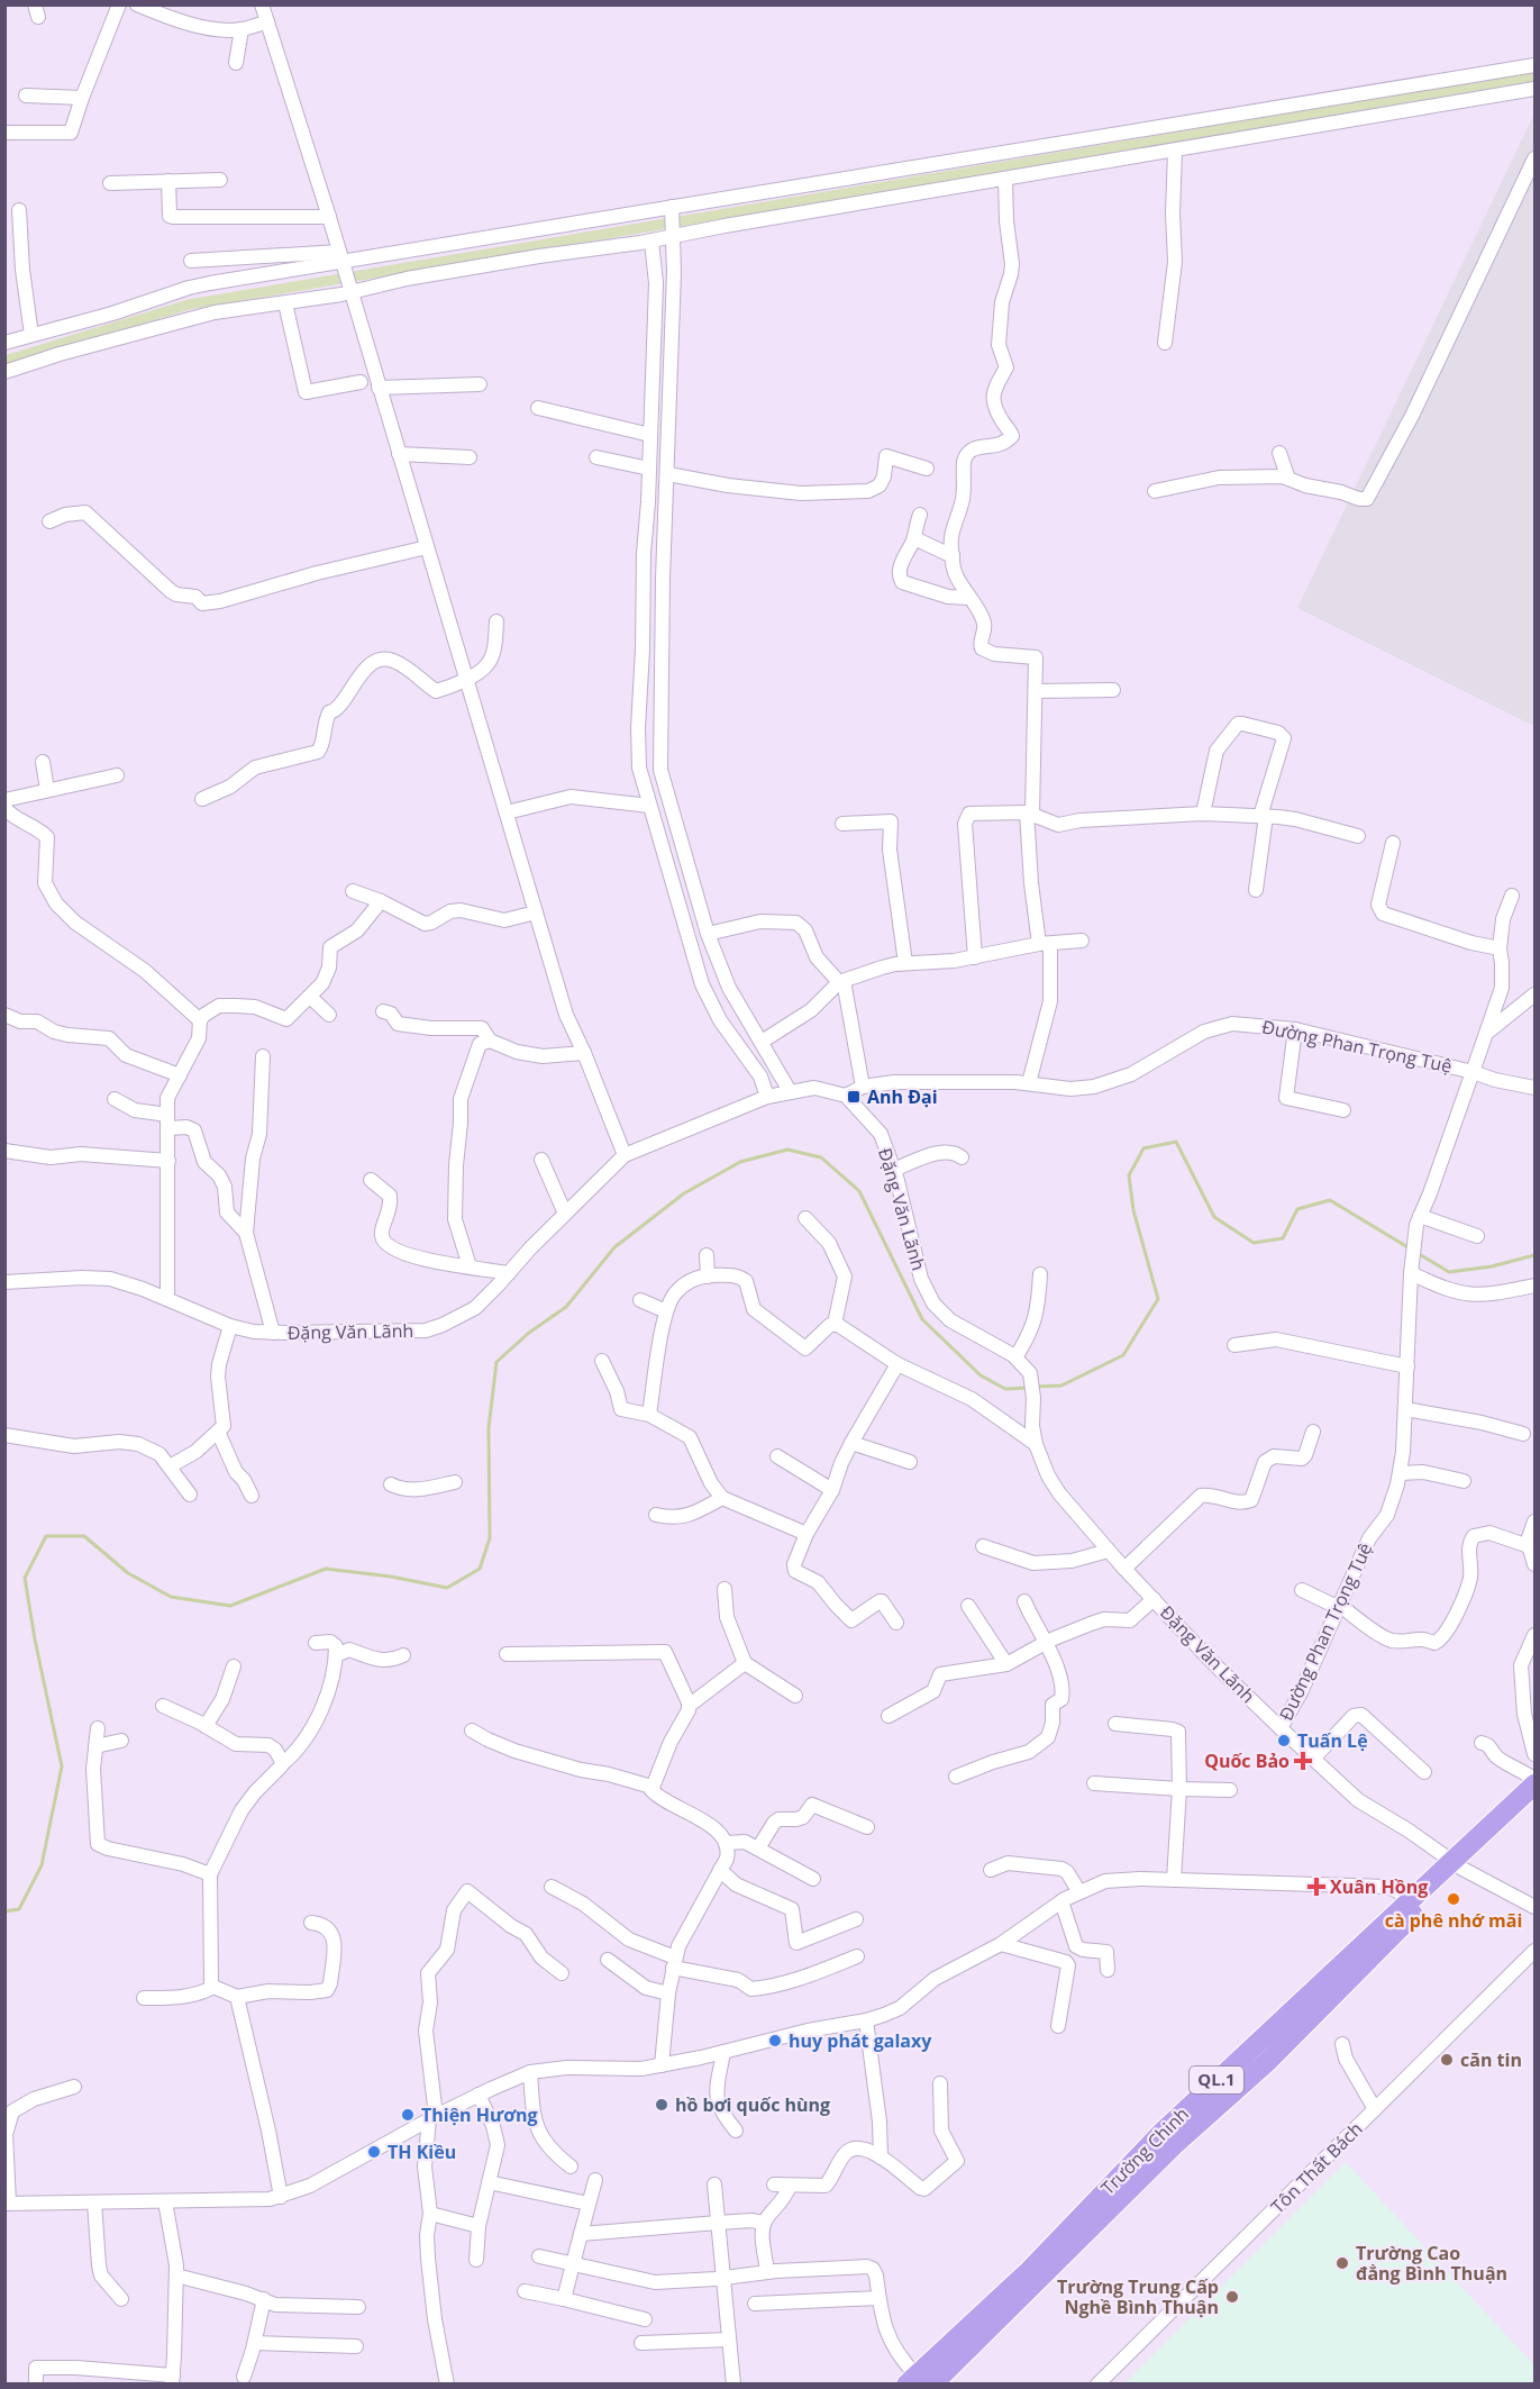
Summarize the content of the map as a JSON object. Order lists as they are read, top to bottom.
{
  "streets": {
    "highway": ["QL.1", "Trường Chinh"],
    "street": ["Đường Phan Trọng Tuệ", "Đặng Văn Lãnh", "Tôn Thất Bách"]
  },
  "crossings": [
    ["Đường Phan Trọng Tuệ", "Đặng Văn Lãnh"],
    ["Đặng Văn Lãnh", "Trường Chinh"]
  ],
  "places": {
    "transit": ["Anh Đại"],
    "other": [
      "Tuấn Lệ",
      "cà phê nhớ mãi",
      "huy phát galaxy",
      "căn tin",
      "hồ bơi quốc hùng",
      "Thiện Hương",
      "TH Kiều",
      "Trường Cao đẳng Bình Thuận",
      "Trường Trung Cấp Nghề Bình Thuận"
    ],
    "health": ["Quốc Bảo", "Xuân Hồng"]
  }
}
